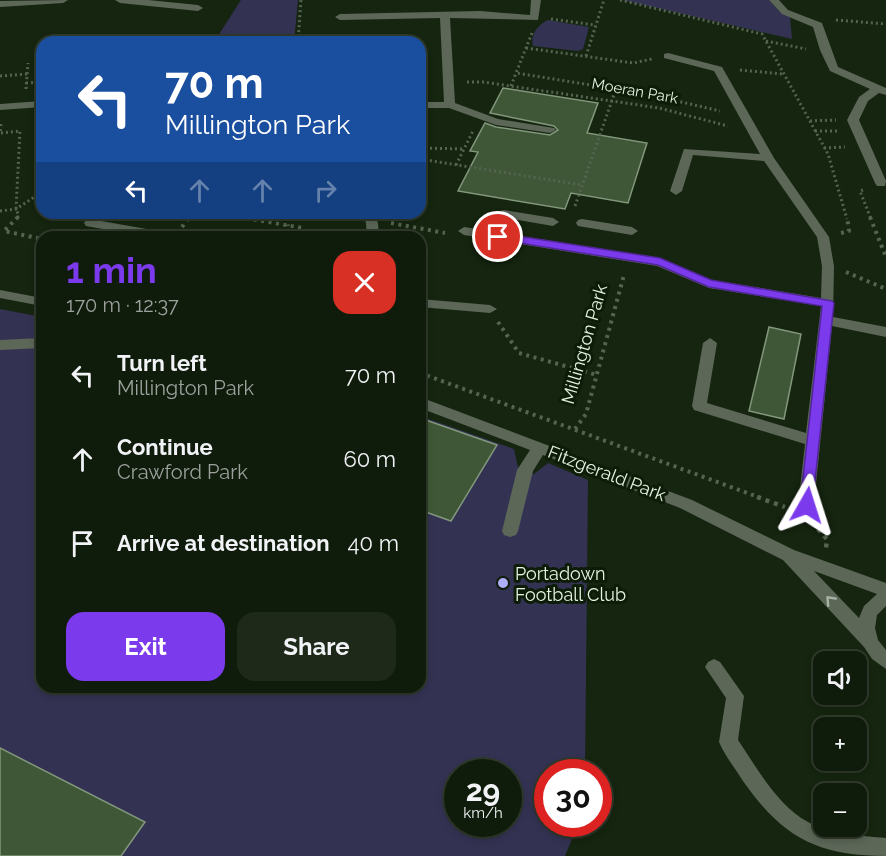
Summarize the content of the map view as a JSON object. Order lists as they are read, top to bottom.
{
  "streets": {
    "street": ["Fitzgerald Park"],
    "path": ["Moeran Park", "Millington Park"]
  },
  "places": ["Portadown Football Club"],
  "page": {
    "turn": ["70 m", "Millington Park"],
    "heading": ["1 min", "170 m · 12:37"],
    "list": [
      {
        "name": "Turn left",
        "note": "Millington Park",
        "value": "70 m"
      },
      {
        "name": "Continue",
        "note": "Crawford Park",
        "value": "60 m"
      },
      {
        "name": "Arrive at destination",
        "value": "40 m"
      }
    ],
    "buttons": ["Exit", "Share"],
    "map_buttons": ["+", "−"],
    "speed": "29 km/h",
    "limit": "30"
  }
}
